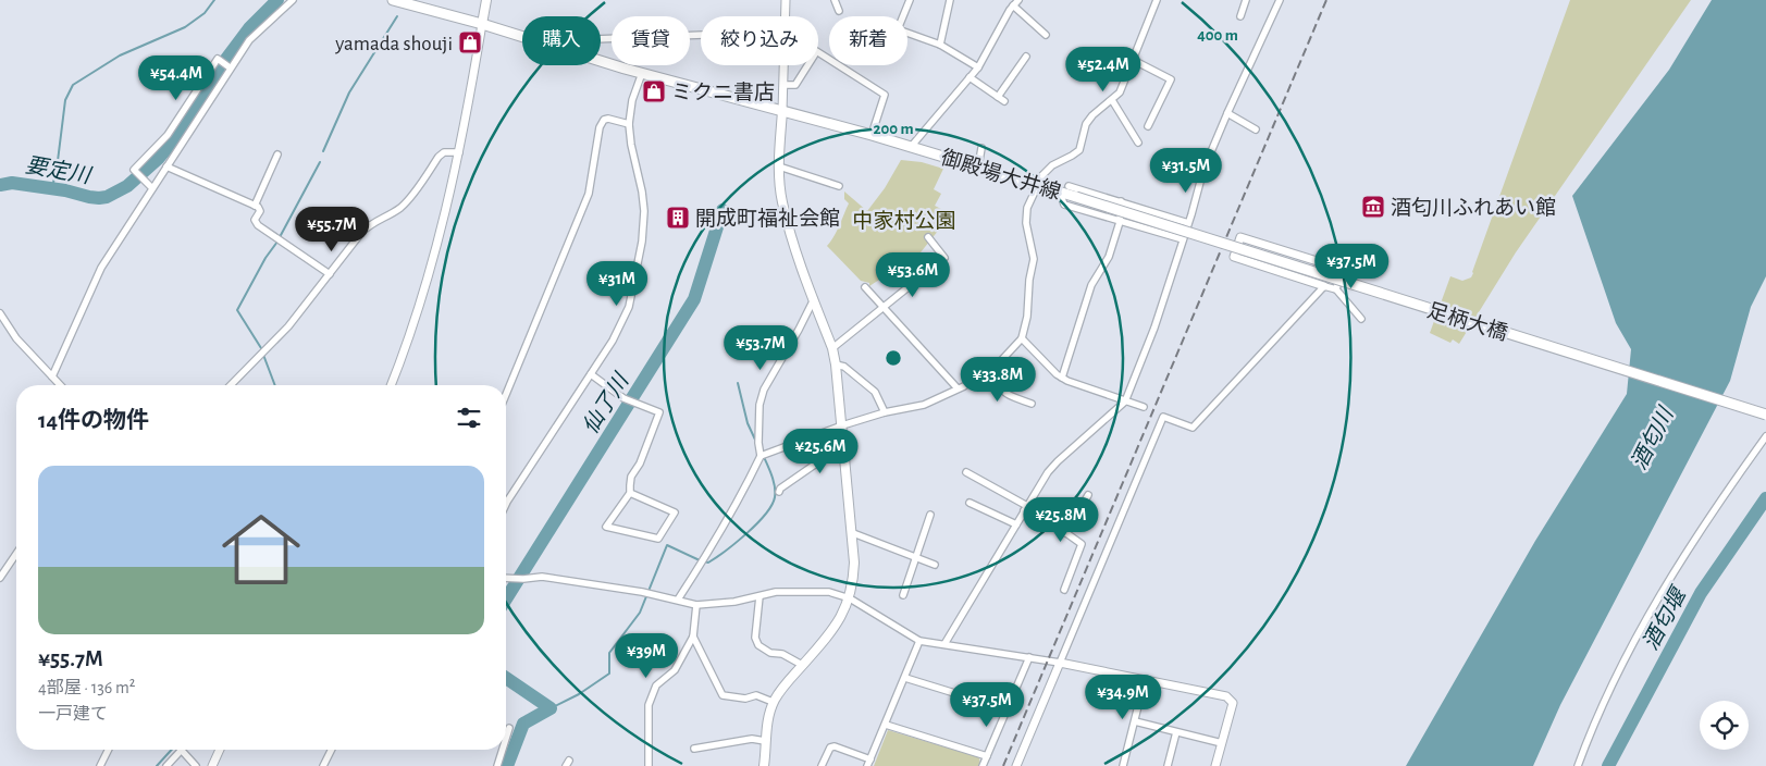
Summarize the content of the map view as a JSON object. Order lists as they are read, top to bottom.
{
  "streets": {
    "main road": ["御殿場大井線", "足柄大橋"]
  },
  "crossings": [
    ["御殿場大井線", "足柄大橋"]
  ],
  "water": [
    "要定川",
    "仙了川",
    "酒匂川",
    "酒匂堰"
  ],
  "parks": ["中家村公園"],
  "places": {
    "shop": ["yamada shouji", "ミクニ書店"],
    "museum": ["酒匂川ふれあい館"],
    "building": ["開成町福祉会館"]
  },
  "page": {
    "chip": [
      "購入",
      "賃貸",
      "絞り込み",
      "新着"
    ],
    "price": [
      "¥52.4M",
      "¥54.4M",
      "¥31.5M",
      "¥55.7M",
      "¥37.5M",
      "¥53.6M",
      "¥31M",
      "¥53.7M",
      "¥33.8M",
      "¥25.6M",
      "¥25.8M",
      "¥39M",
      "¥34.9M",
      "¥37.5M"
    ],
    "heading": "14件の物件",
    "list": [
      {
        "name": "¥55.7M",
        "note": "4部屋 · 136 m² · 一戸建て"
      }
    ]
  },
  "rings": ["400 m", "200 m"]
}
